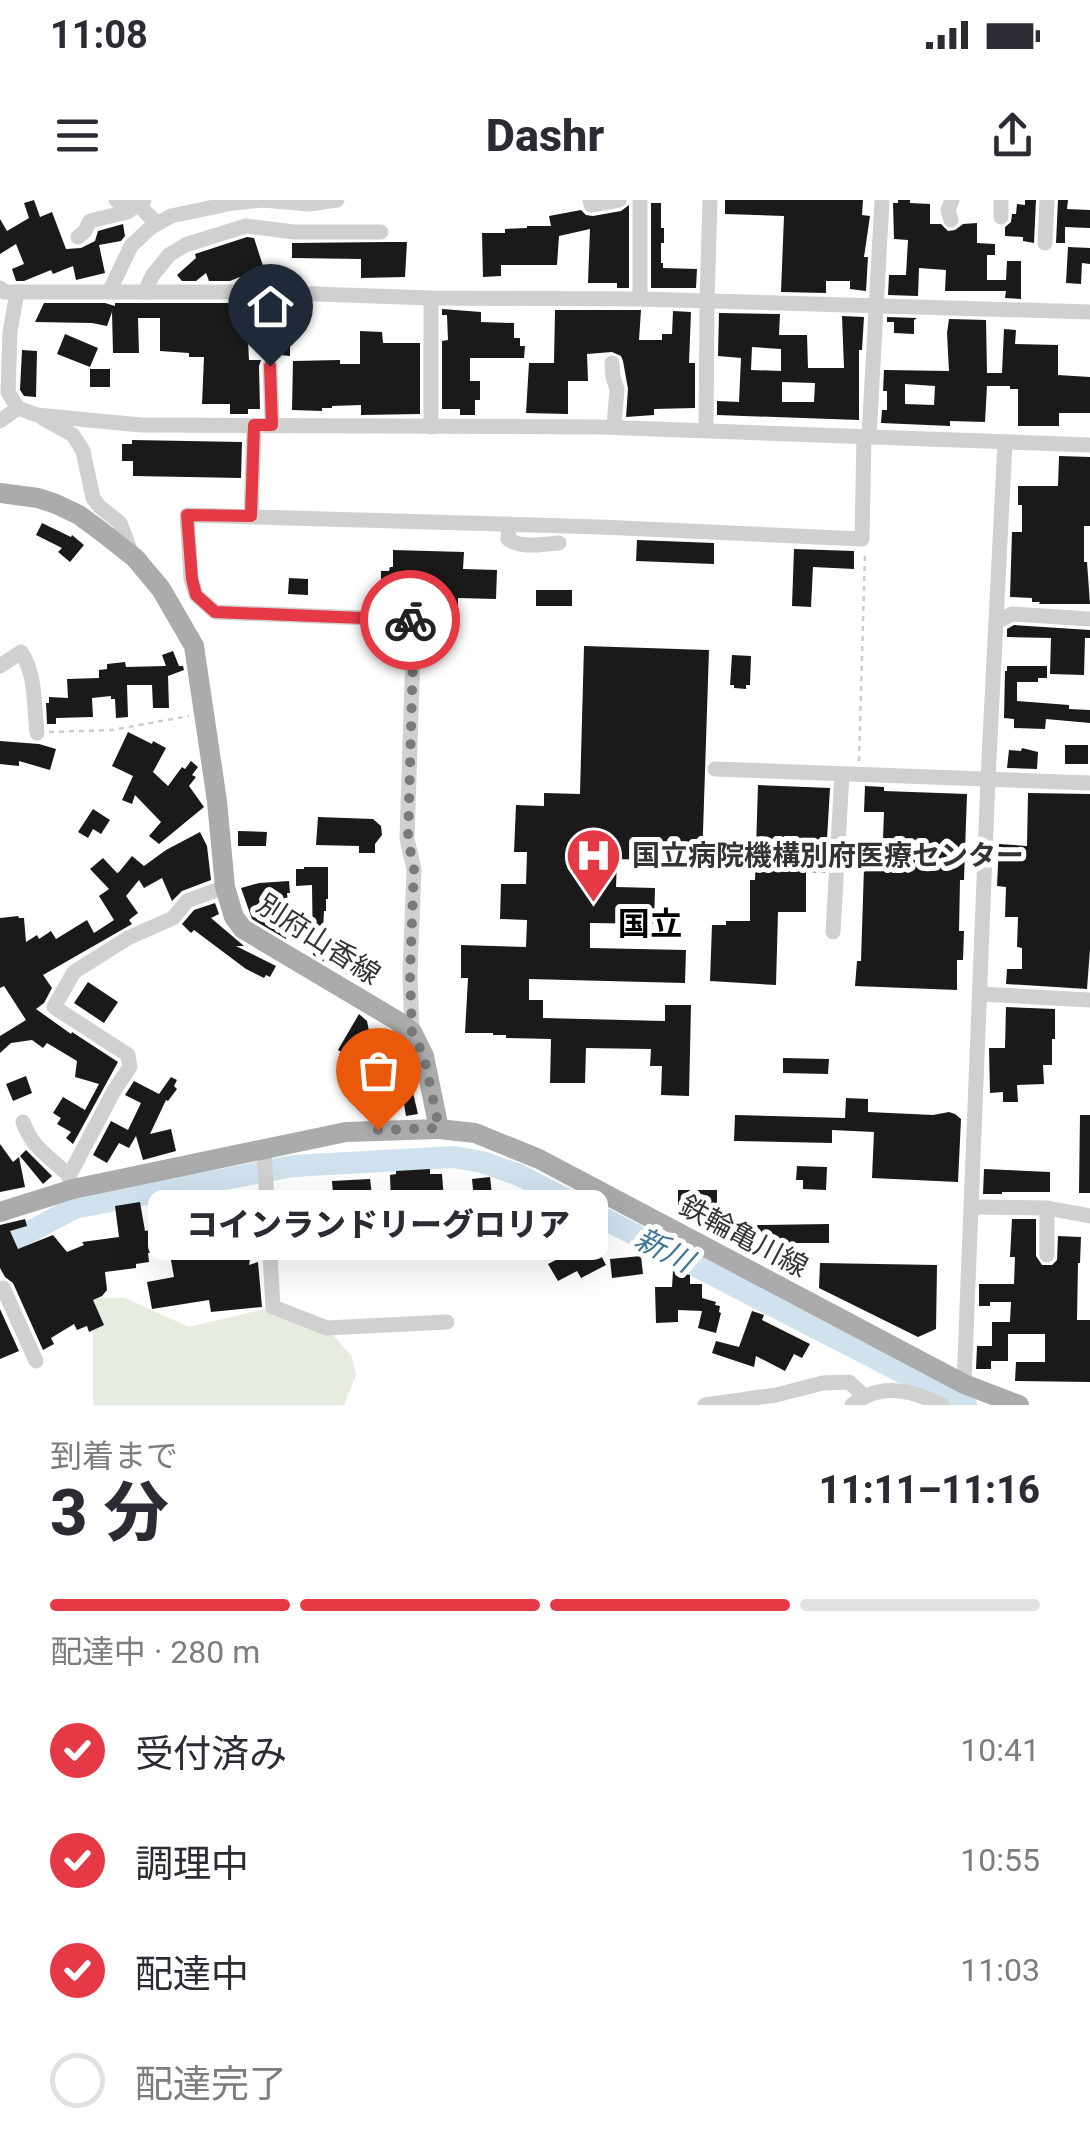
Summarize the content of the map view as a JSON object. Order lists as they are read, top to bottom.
{
  "streets": {
    "main road": ["別府山香線", "鉄輪亀川線"]
  },
  "districts": ["国立"],
  "water": ["新川"],
  "places": {
    "hospital": ["国立病院機構別府医療センター"],
    "other": ["コインランドリーグロリア"]
  },
  "page": {
    "status": "11:08",
    "header": "Dashr",
    "bubble": "コインランドリーグロリア",
    "heading": ["3 分", "到着まで", "11:11–11:16"],
    "bar": "配達中 · 280 m",
    "list": [
      ["受付済み", "10:41"],
      ["調理中", "10:55"],
      ["配達中", "11:03"],
      "配達完了"
    ]
  }
}
